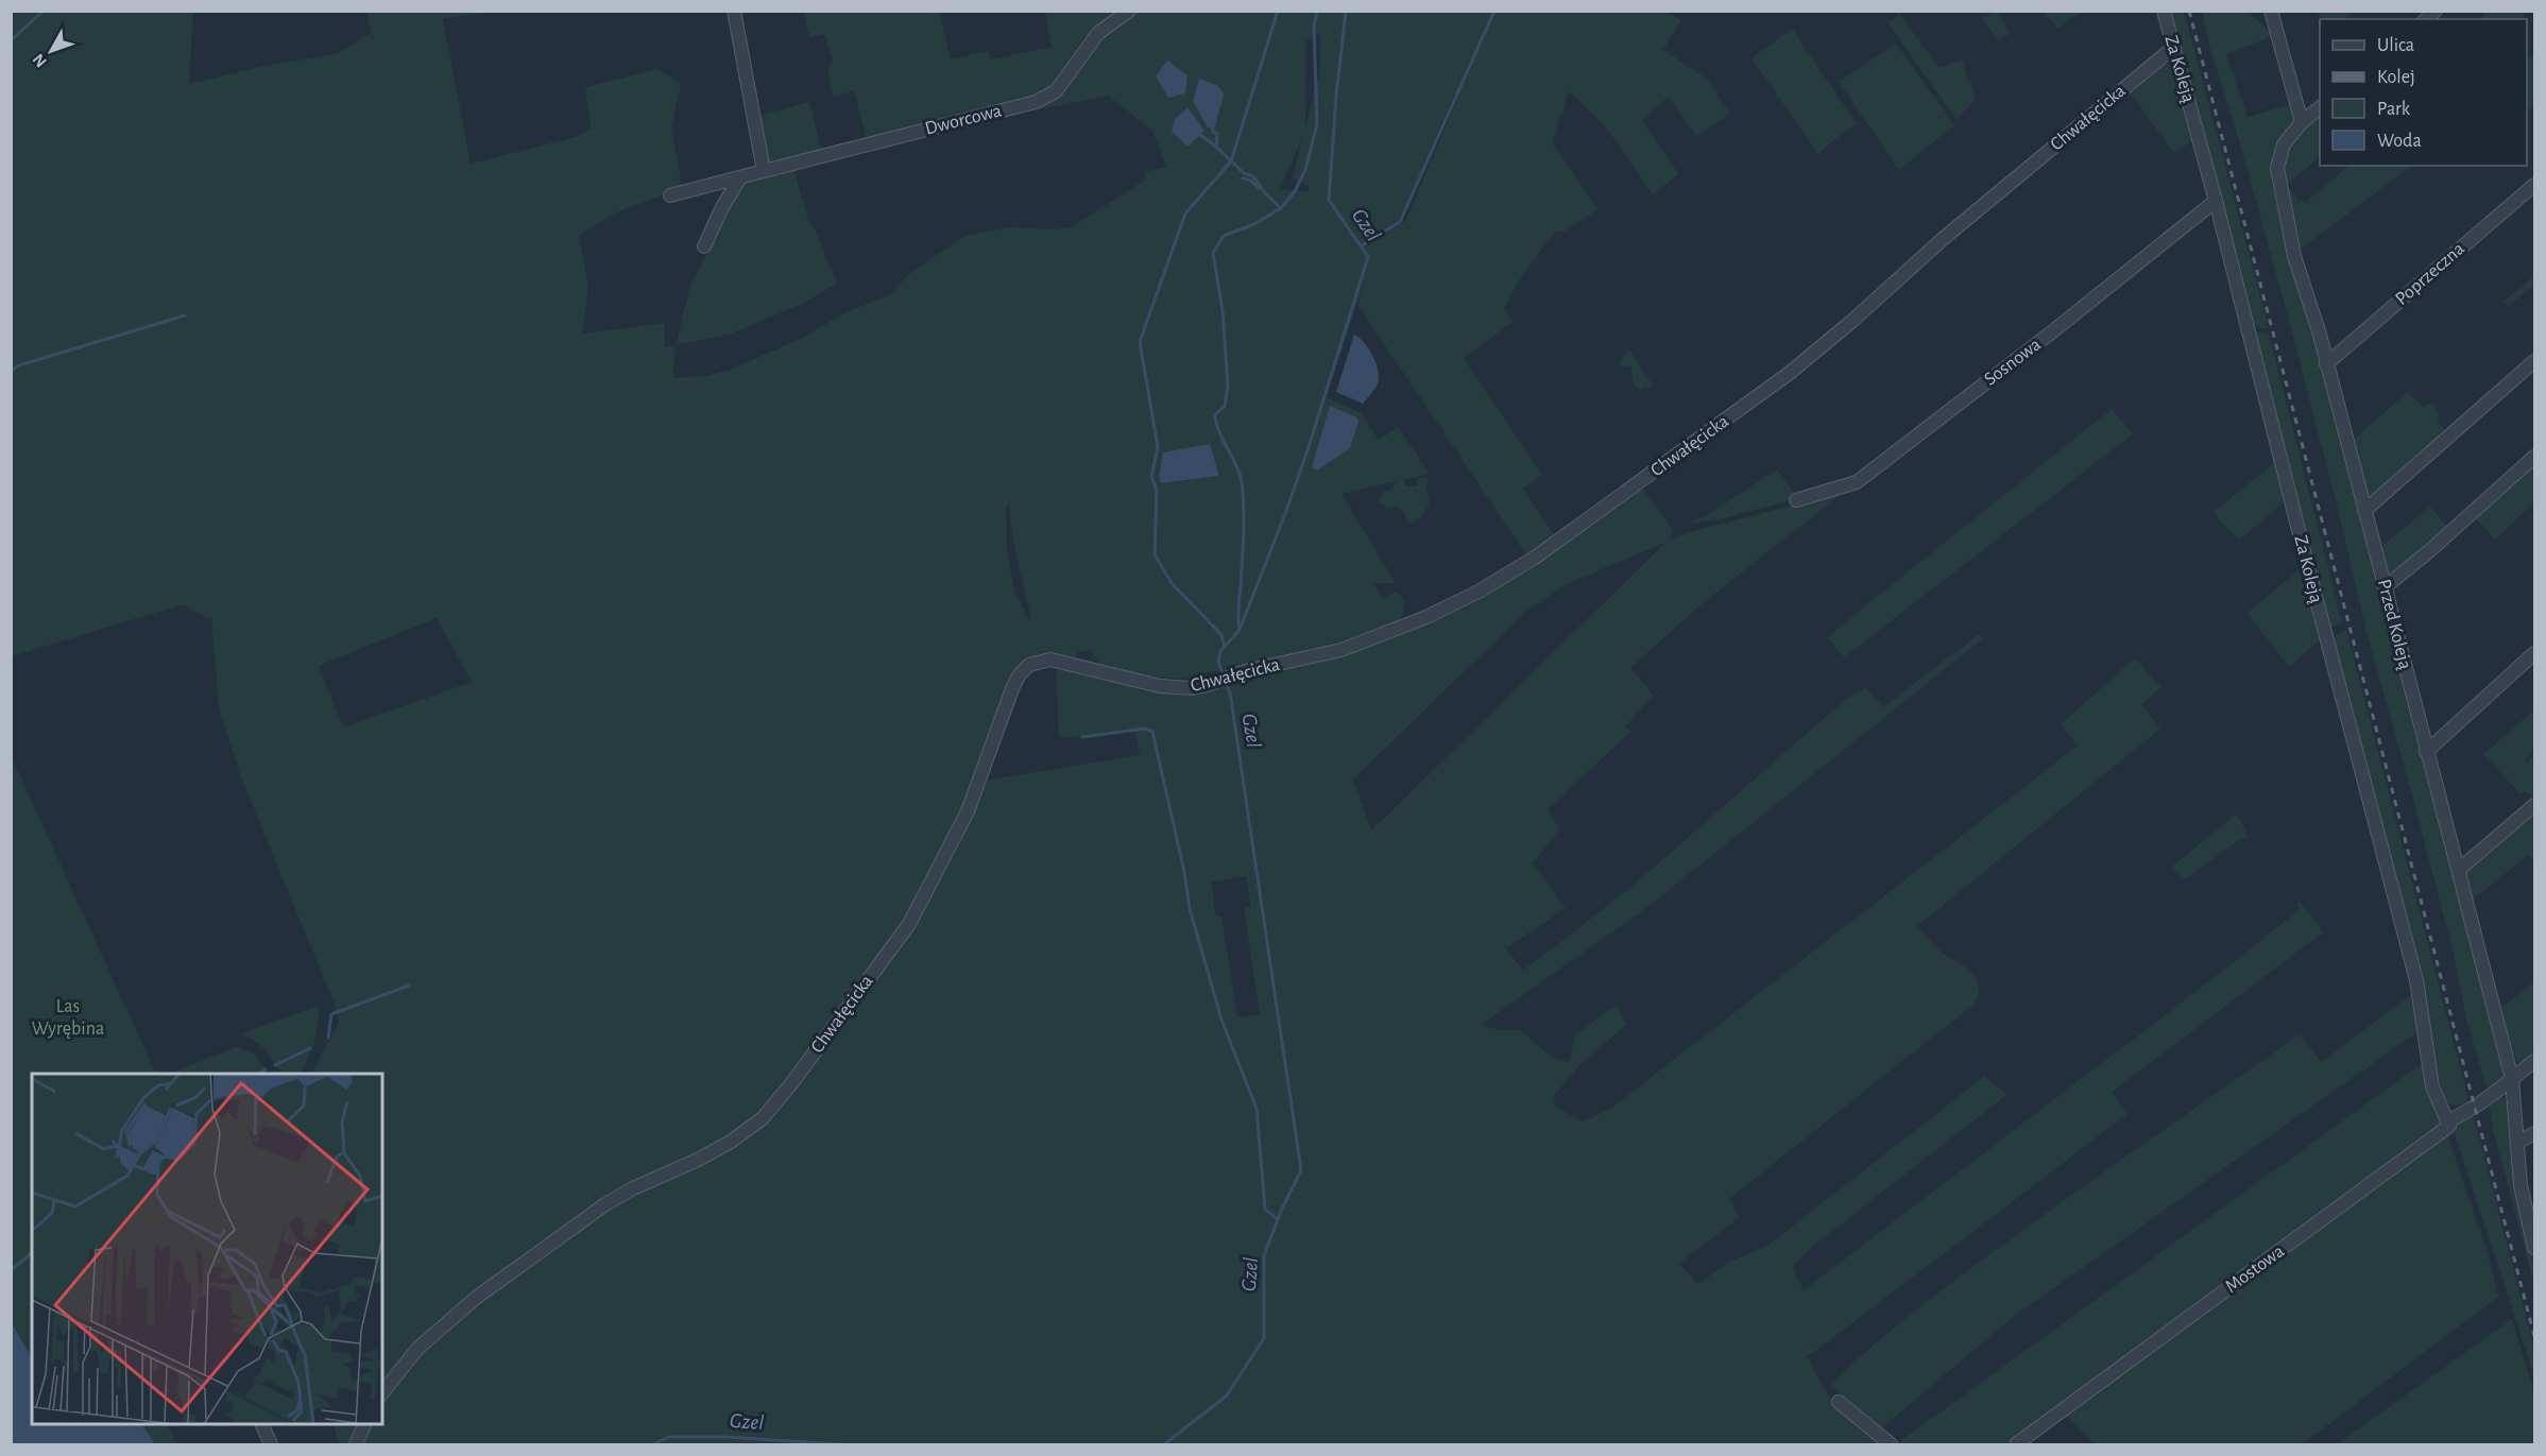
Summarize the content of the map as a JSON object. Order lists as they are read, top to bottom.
{
  "streets": {
    "street": [
      "Za Koleją",
      "Chwałęcicka",
      "Dworcowa",
      "Poprzeczna",
      "Sosnowa",
      "Przed Koleją",
      "Mostowa"
    ]
  },
  "crossings": [
    ["Za Koleją", "Chwałęcicka"],
    ["Za Koleją", "Sosnowa"],
    ["Za Koleją", "Mostowa"],
    ["Poprzeczna", "Przed Koleją"],
    ["Przed Koleją", "Mostowa"]
  ],
  "water": ["Gzel"],
  "parks": ["Las Wyrębina"],
  "legend": [
    "Ulica",
    "Kolej",
    "Park",
    "Woda"
  ],
  "north": "bottom left"
}
